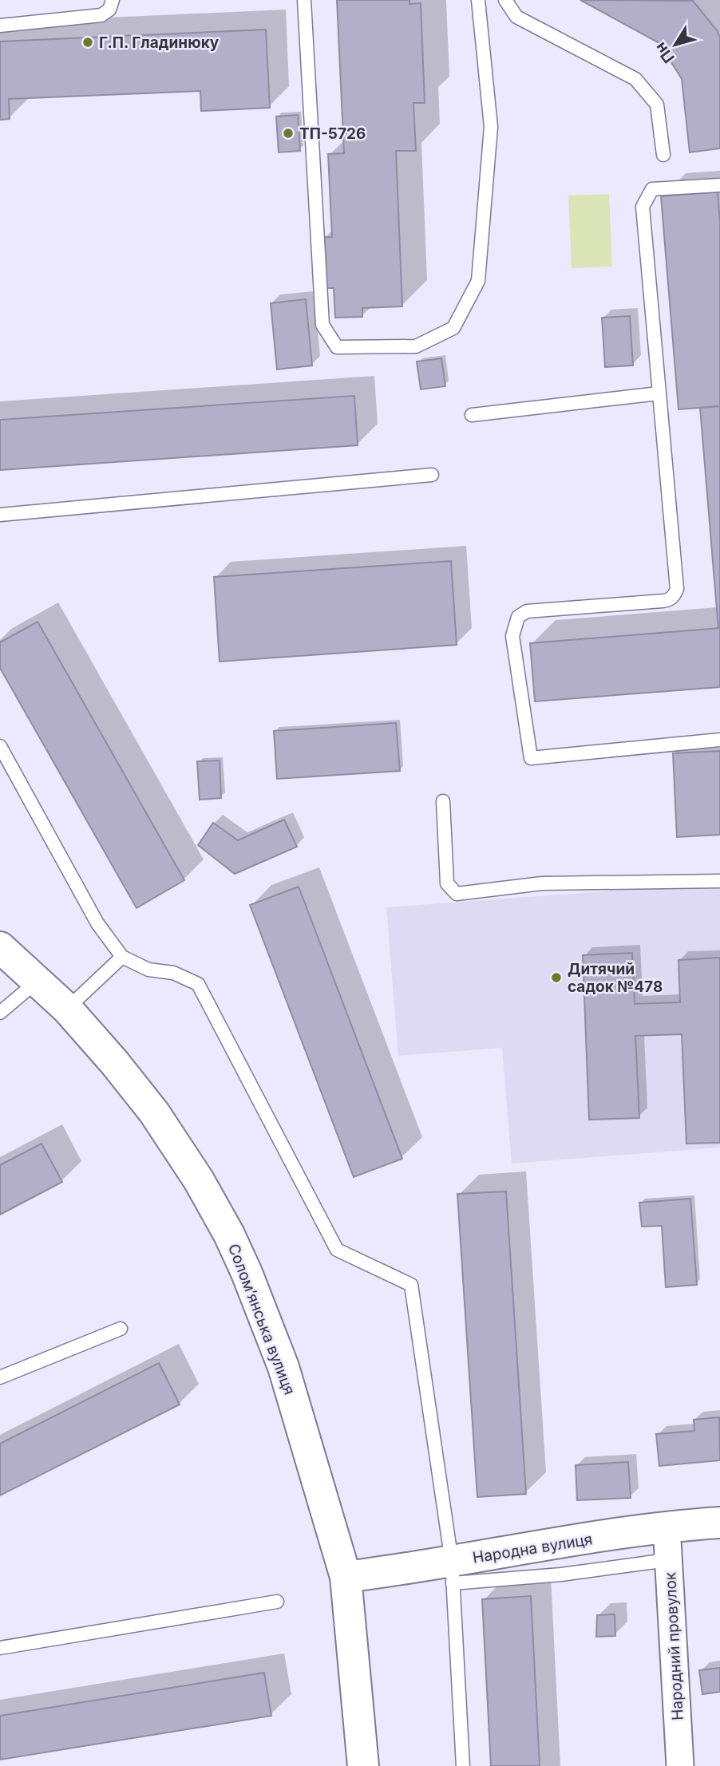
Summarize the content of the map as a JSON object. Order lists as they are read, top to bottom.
{
  "streets": {
    "main road": ["Соломʼянська вулиця", "Народна вулиця"],
    "street": ["Народний провулок"]
  },
  "crossings": [
    ["Соломʼянська вулиця", "Народна вулиця"],
    ["Народна вулиця", "Народний провулок"]
  ],
  "places": ["Г.П. Гладинюку", "ТП-5726", "Дитячий садок №478"],
  "north": "bottom left"
}
